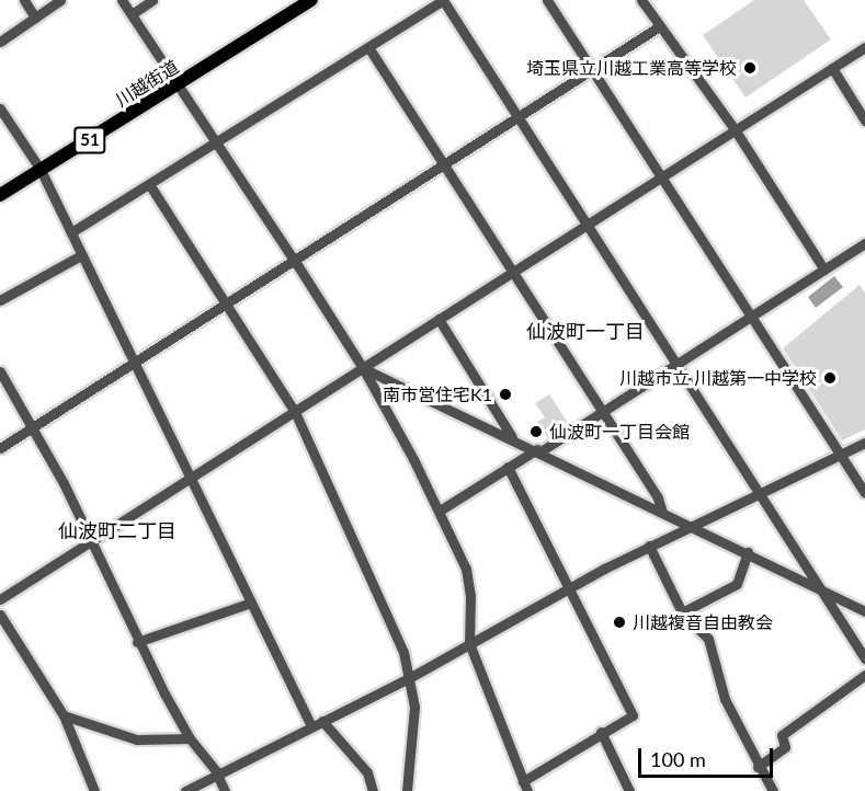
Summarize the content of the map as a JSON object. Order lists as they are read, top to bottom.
{
  "streets": {
    "main road": ["川越街道", "51"]
  },
  "districts": ["仙波町一丁目", "仙波町二丁目"],
  "places": [
    "埼玉県立川越工業高等学校",
    "川越市立 川越第一中学校",
    "南市営住宅K1",
    "仙波町一丁目会館",
    "川越複音自由教会"
  ],
  "scale_bar": "100 m"
}
